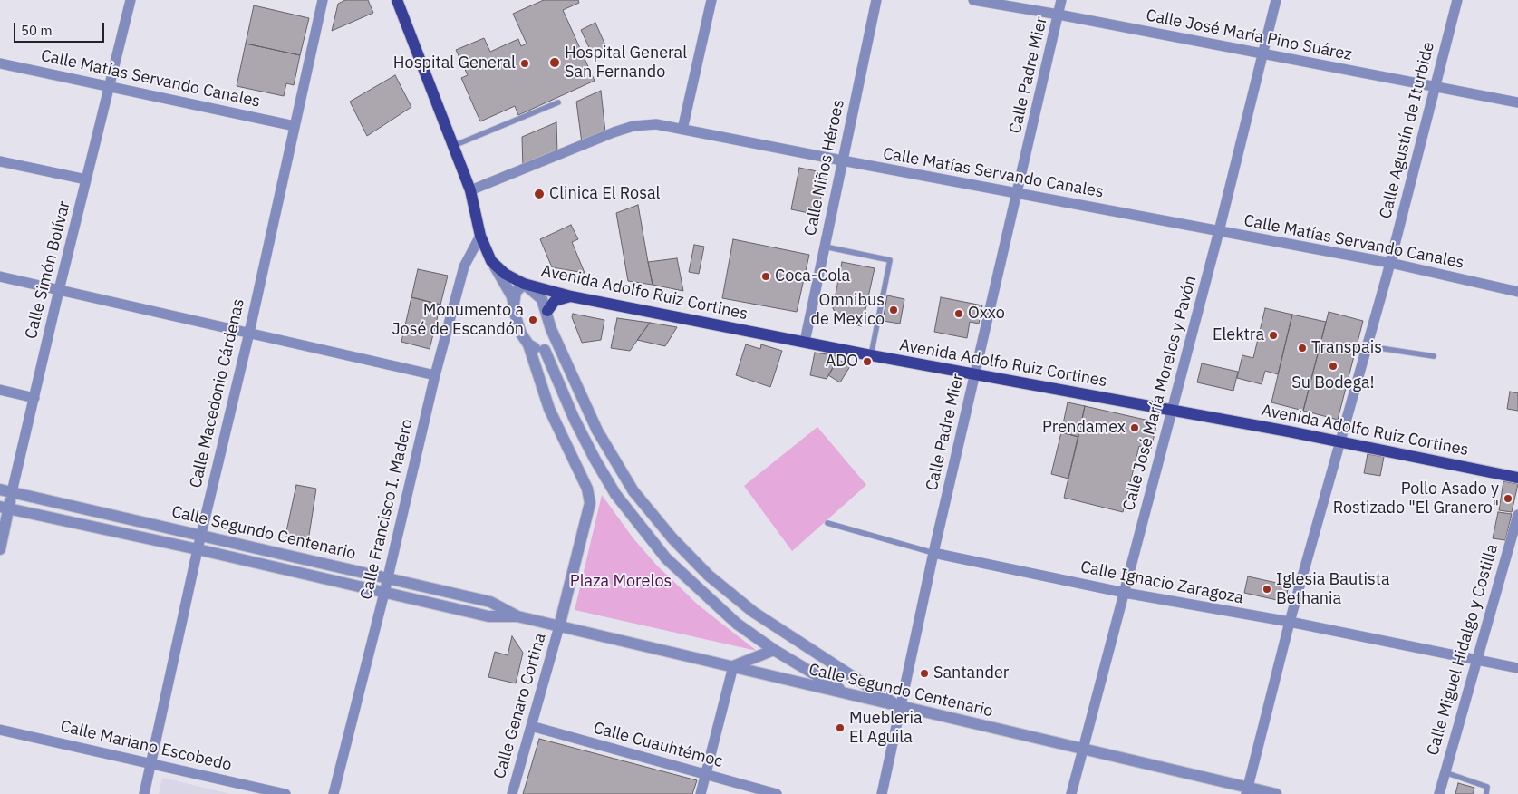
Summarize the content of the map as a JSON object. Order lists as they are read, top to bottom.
{
  "streets": {
    "main road": ["Avenida Adolfo Ruiz Cortines"],
    "street": [
      "Calle José María Pino Suárez",
      "Calle Padre Mier",
      "Calle Matías Servando Canales",
      "Calle Agustín de Iturbide",
      "Calle Niños Héroes",
      "Calle Simón Bolívar",
      "Calle Macedonio Cárdenas",
      "Calle José María Morelos y Pavón",
      "Calle Francisco I. Madero",
      "Calle Segundo Centenario",
      "Calle Ignacio Zaragoza",
      "Calle Miguel Hidalgo y Costilla",
      "Calle Genaro Cortina",
      "Calle Cuauhtémoc",
      "Calle Mariano Escobedo"
    ]
  },
  "crossings": [
    ["Calle José María Pino Suárez", "Calle Padre Mier"],
    ["Calle José María Pino Suárez", "Calle Agustín de Iturbide"],
    ["Calle José María Pino Suárez", "Calle José María Morelos y Pavón"],
    ["Calle Padre Mier", "Calle Matías Servando Canales"],
    ["Calle Padre Mier", "Avenida Adolfo Ruiz Cortines"],
    ["Calle Padre Mier", "Calle Segundo Centenario"],
    ["Calle Padre Mier", "Calle Ignacio Zaragoza"],
    ["Calle Matías Servando Canales", "Calle Agustín de Iturbide"],
    ["Calle Matías Servando Canales", "Calle Niños Héroes"],
    ["Calle Matías Servando Canales", "Calle Simón Bolívar"],
    ["Calle Matías Servando Canales", "Calle Macedonio Cárdenas"],
    ["Calle Matías Servando Canales", "Calle José María Morelos y Pavón"],
    ["Calle Agustín de Iturbide", "Avenida Adolfo Ruiz Cortines"],
    ["Calle Agustín de Iturbide", "Calle Segundo Centenario"],
    ["Calle Agustín de Iturbide", "Calle Ignacio Zaragoza"],
    ["Calle Niños Héroes", "Avenida Adolfo Ruiz Cortines"],
    ["Calle Simón Bolívar", "Calle Segundo Centenario"],
    ["Avenida Adolfo Ruiz Cortines", "Calle José María Morelos y Pavón"],
    ["Calle Macedonio Cárdenas", "Calle Segundo Centenario"],
    ["Calle Macedonio Cárdenas", "Calle Mariano Escobedo"],
    ["Calle José María Morelos y Pavón", "Calle Segundo Centenario"],
    ["Calle José María Morelos y Pavón", "Calle Ignacio Zaragoza"],
    ["Calle Francisco I. Madero", "Calle Segundo Centenario"],
    ["Calle Segundo Centenario", "Calle Genaro Cortina"],
    ["Calle Ignacio Zaragoza", "Calle Miguel Hidalgo y Costilla"],
    ["Calle Genaro Cortina", "Calle Cuauhtémoc"]
  ],
  "parks": ["Plaza Morelos"],
  "places": [
    "Hospital General San Fernando",
    "Hospital General",
    "Clinica El Rosal",
    "Coca-Cola",
    "Omnibus de Mexico",
    "Oxxo",
    "Monumento a José de Escandón",
    "Elektra",
    "Transpais",
    "ADO",
    "Su Bodega!",
    "Prendamex",
    "Pollo Asado y Rostizado \"El Granero\"",
    "Iglesia Bautista Bethania",
    "Santander",
    "Muebleria El Aguila"
  ],
  "scale_bar": "50 m"
}
